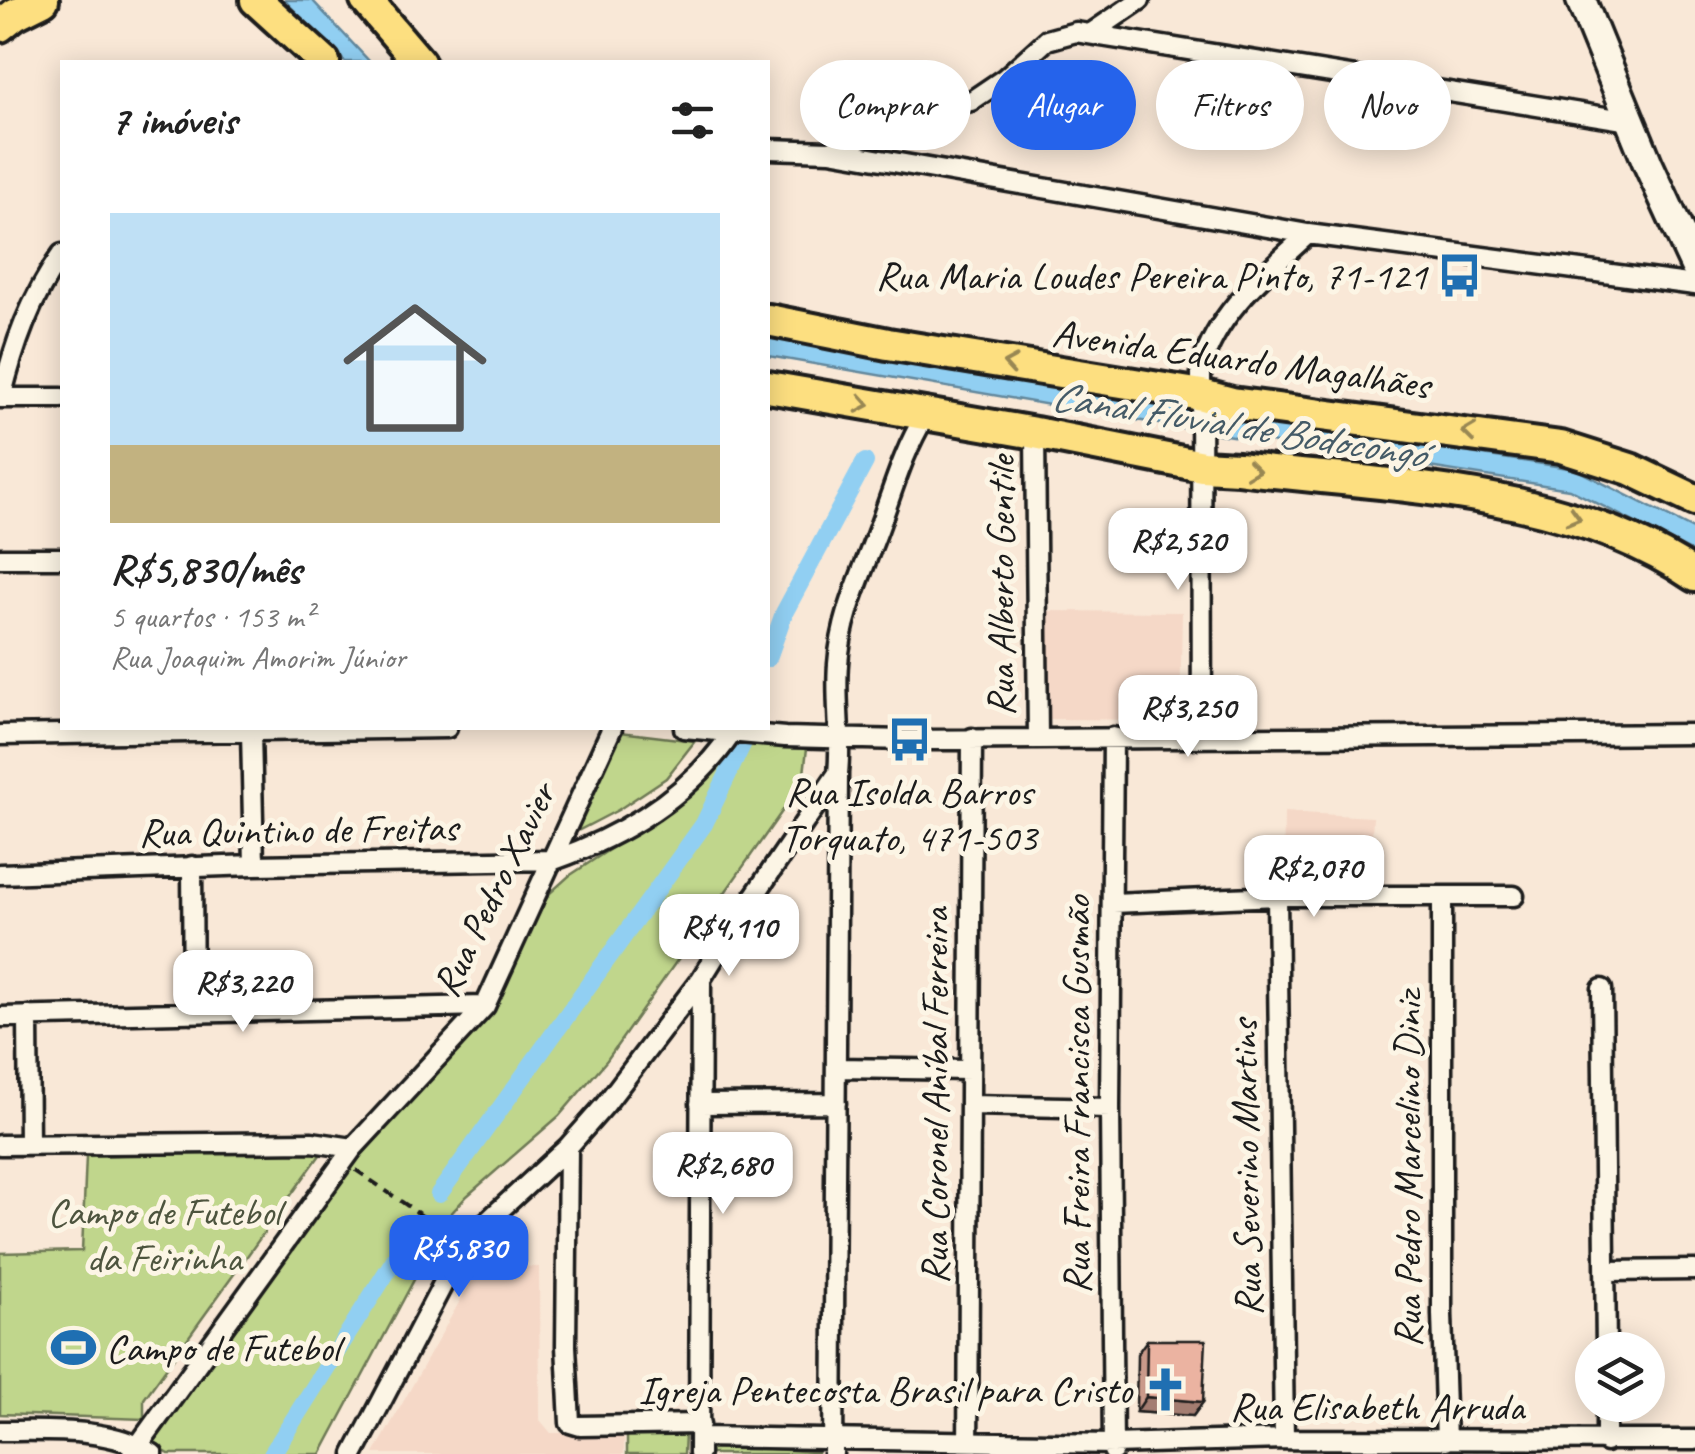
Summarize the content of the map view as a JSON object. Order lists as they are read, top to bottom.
{
  "streets": {
    "main road": ["Avenida Eduardo Magalhães"],
    "street": [
      "Rua Alberto Gentile",
      "Rua Quintino de Freitas",
      "Rua Pedro Xavier",
      "Rua Freira Francisca Gusmão",
      "Rua Coronel Aníbal Ferreira",
      "Rua Severino Martins",
      "Rua Pedro Marcelino Diniz",
      "Rua Elisabeth Arruda"
    ]
  },
  "crossings": [
    ["Rua Quintino de Freitas", "Rua Pedro Xavier"],
    ["Rua Freira Francisca Gusmão", "Rua Elisabeth Arruda"],
    ["Rua Coronel Aníbal Ferreira", "Rua Elisabeth Arruda"],
    ["Rua Severino Martins", "Rua Elisabeth Arruda"],
    ["Rua Pedro Marcelino Diniz", "Rua Elisabeth Arruda"]
  ],
  "water": ["Canal Fluvial de Bodocongó"],
  "parks": ["Campo de Futebol da Feirinha"],
  "places": {
    "bus stop": ["Rua Maria Loudes Pereira Pinto, 71-121", "Rua Isolda Barros Torquato, 471-503"],
    "sports": ["Campo de Futebol"],
    "church": ["Igreja Pentecosta Brasil para Cristo"]
  },
  "page": {
    "chip": [
      "Comprar",
      "Alugar",
      "Filtros",
      "Novo"
    ],
    "heading": "7 imóveis",
    "list": [
      {
        "name": "R$5,830/mês",
        "note": "5 quartos · 153 m² · Rua Joaquim Amorim Júnior"
      }
    ],
    "price": [
      "R$2,520",
      "R$3,250",
      "R$2,070",
      "R$4,110",
      "R$3,220",
      "R$2,680",
      "R$5,830"
    ]
  }
}
